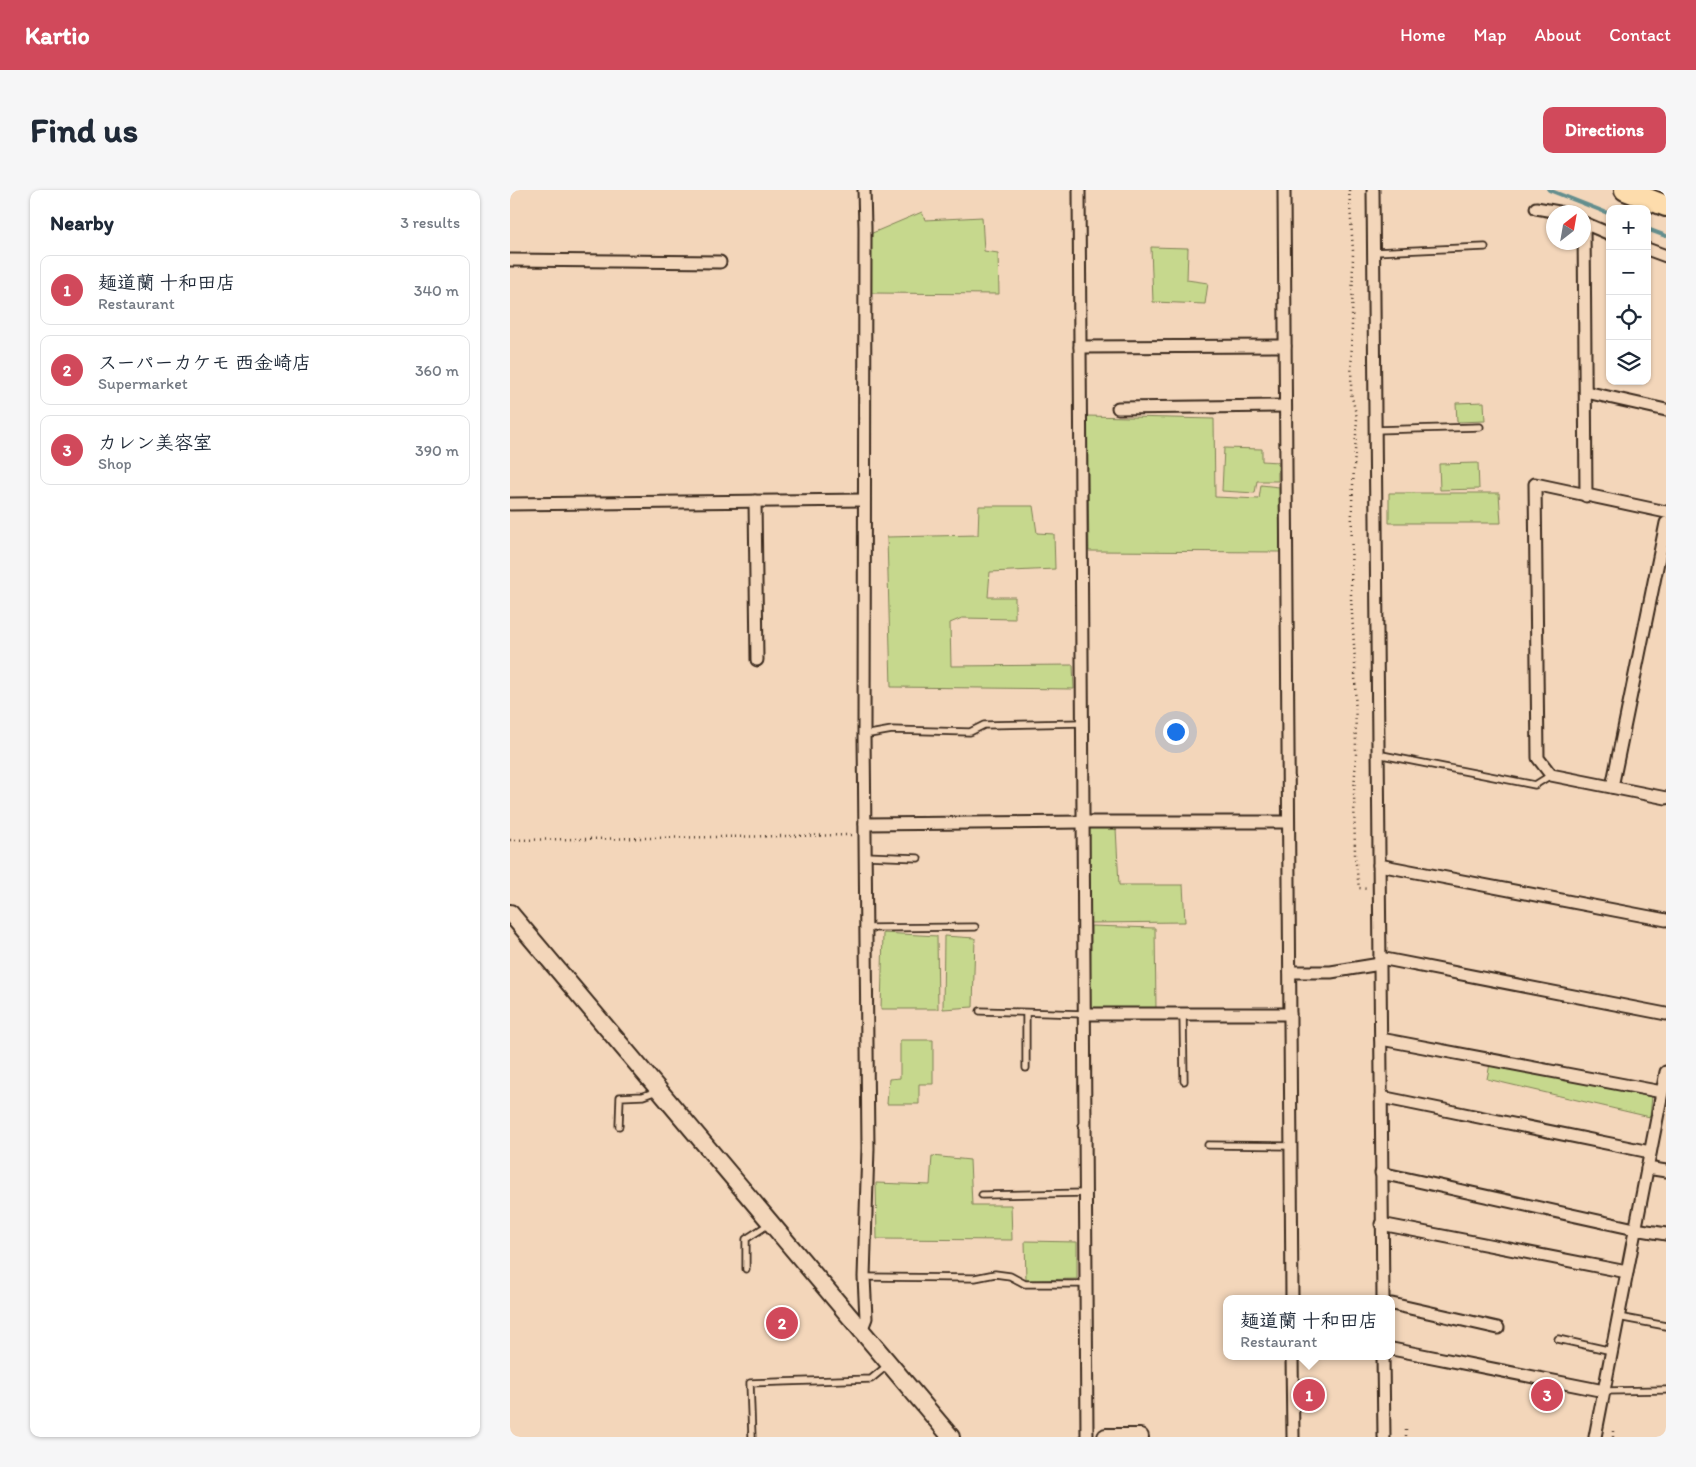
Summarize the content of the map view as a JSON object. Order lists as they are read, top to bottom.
{
  "north": "top right",
  "page": {
    "header": "Kartio",
    "nav": [
      "Home",
      "Map",
      "About",
      "Contact"
    ],
    "buttons": "Directions",
    "title": "Find us",
    "heading": ["Nearby", "3 results"],
    "map_buttons": ["+", "−"],
    "list": [
      {
        "mark": "1",
        "name": "麺道蘭 十和田店",
        "note": "Restaurant",
        "value": "340 m"
      },
      {
        "mark": "2",
        "name": "スーパーカケモ 西金崎店",
        "note": "Supermarket",
        "value": "360 m"
      },
      {
        "mark": "3",
        "name": "カレン美容室",
        "note": "Shop",
        "value": "390 m"
      }
    ],
    "popup": ["麺道蘭 十和田店", "Restaurant"],
    "pins": ["2", "1", "3"]
  }
}
